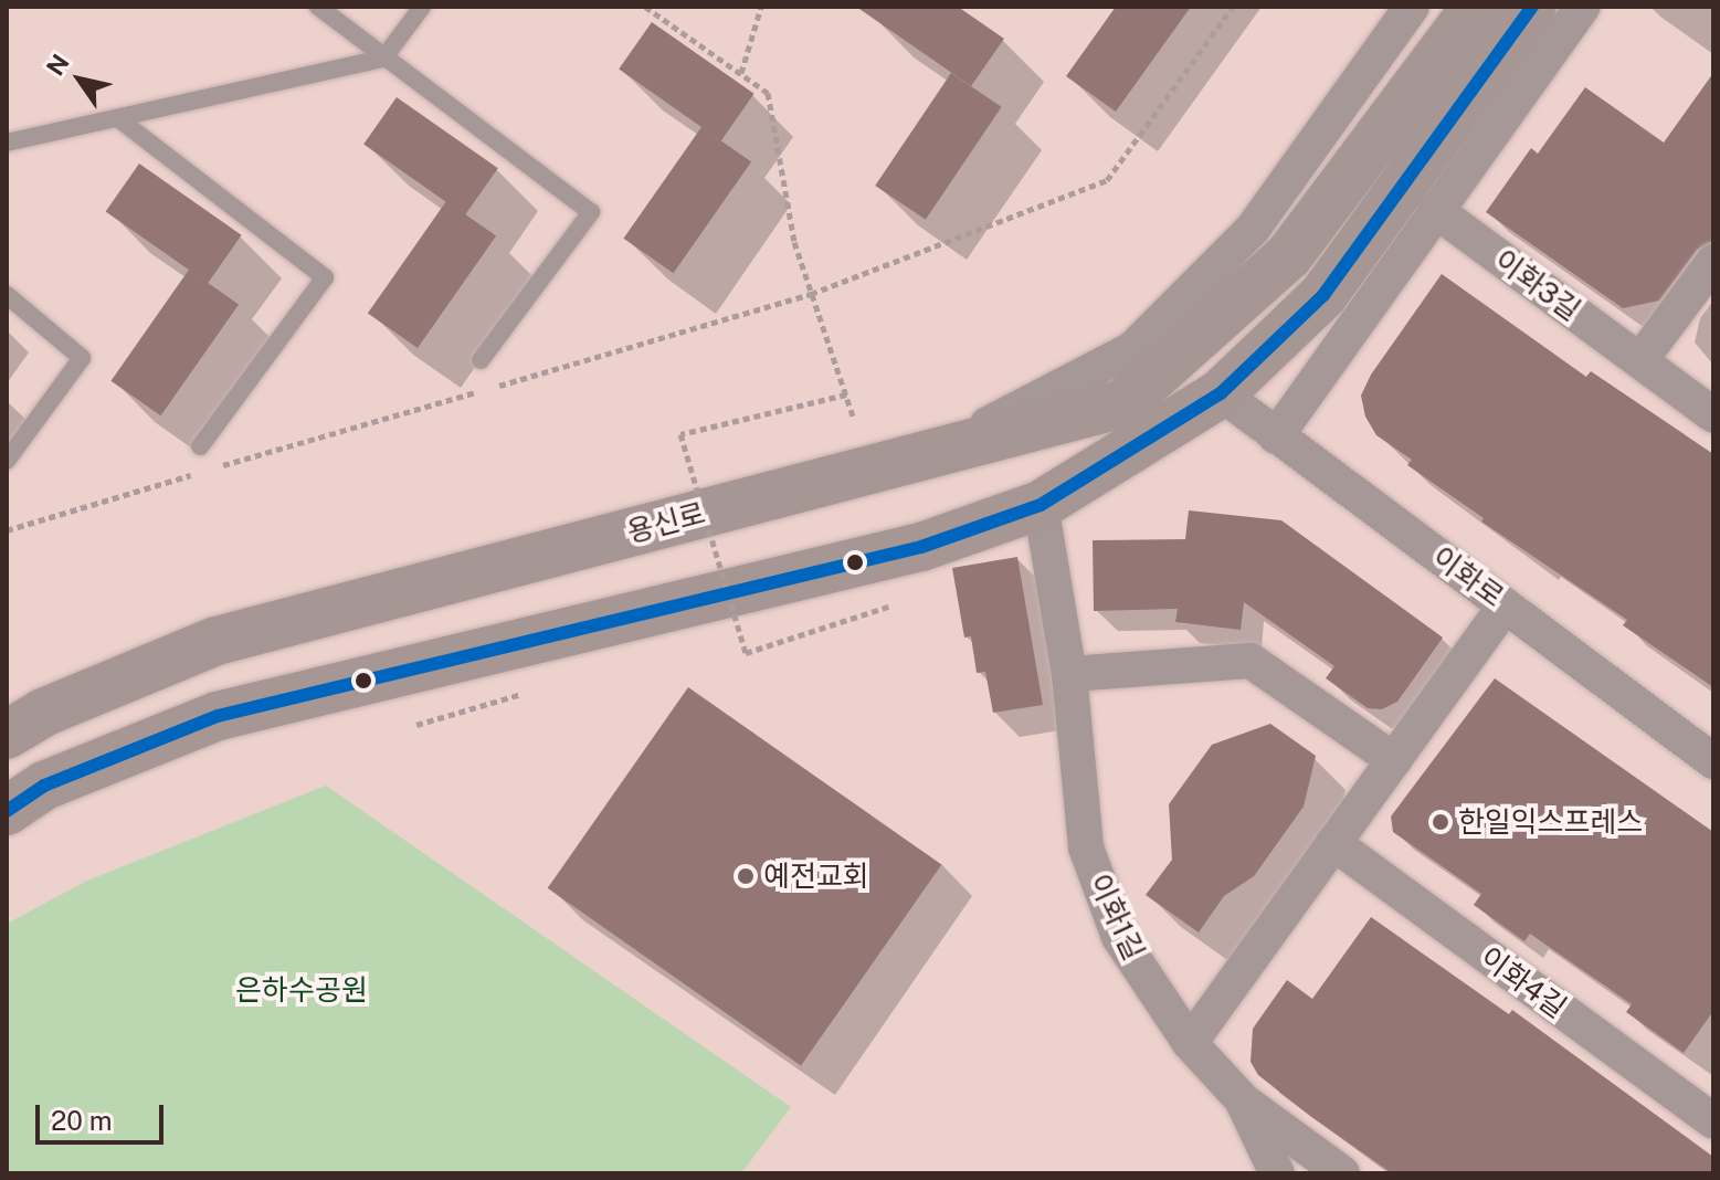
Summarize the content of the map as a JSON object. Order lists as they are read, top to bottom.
{
  "streets": {
    "main road": ["용신로"],
    "street": [
      "이화3길",
      "이화로",
      "이화1길",
      "이화4길"
    ]
  },
  "parks": ["은하수공원"],
  "places": ["한일익스프레스", "예전교회"],
  "scale_bar": "20 m",
  "north": "top left"
}
